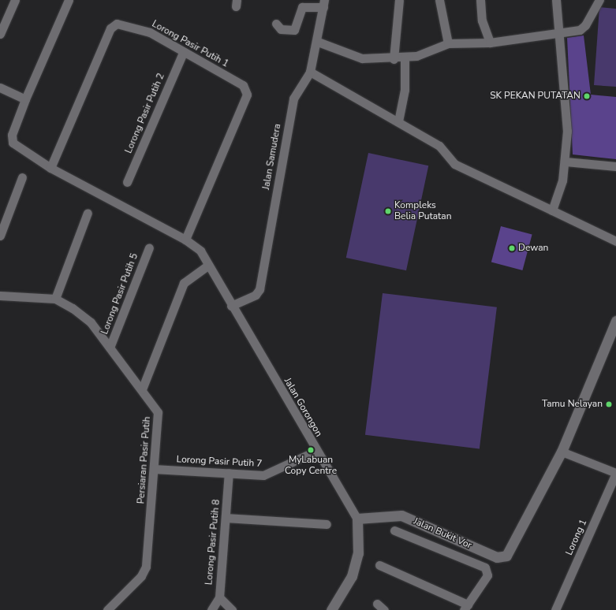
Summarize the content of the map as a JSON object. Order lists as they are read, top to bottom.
{
  "streets": {
    "street": [
      "Lorong Pasir Putih 1",
      "Lorong Pasir Putih 2",
      "Jalan Samudera",
      "Lorong Pasir Putih 5",
      "Jalan Gorongon",
      "Persiaran Pasir Putih",
      "Lorong Pasir Putih 7",
      "Jalan Bukit Vor",
      "Lorong 1",
      "Lorong Pasir Putih 8"
    ]
  },
  "crossings": [
    ["Lorong Pasir Putih 1", "Lorong Pasir Putih 2"],
    ["Lorong Pasir Putih 1", "Jalan Gorongon"],
    ["Jalan Samudera", "Jalan Gorongon"],
    ["Lorong Pasir Putih 5", "Persiaran Pasir Putih"],
    ["Jalan Gorongon", "Lorong Pasir Putih 7"],
    ["Jalan Gorongon", "Jalan Bukit Vor"],
    ["Persiaran Pasir Putih", "Lorong Pasir Putih 7"],
    ["Lorong Pasir Putih 7", "Lorong Pasir Putih 8"]
  ],
  "places": [
    "SK PEKAN PUTATAN",
    "Kompleks Belia Putatan",
    "Dewan",
    "Tamu Nelayan",
    "MyLabuan Copy Centre"
  ]
}
